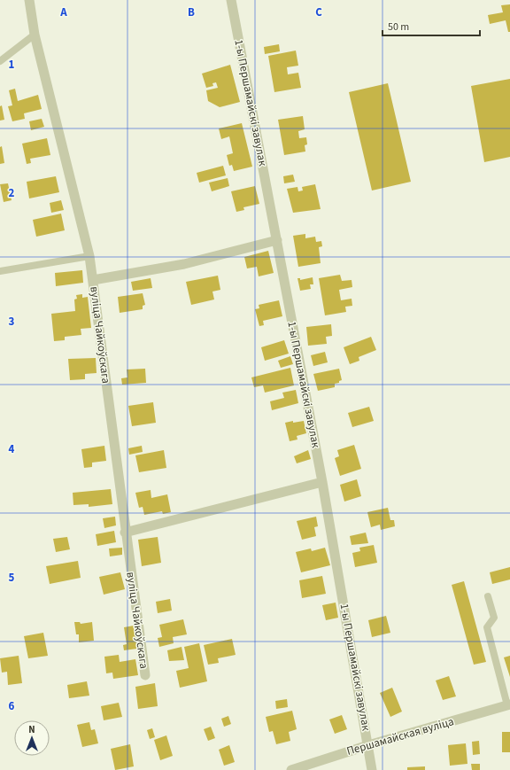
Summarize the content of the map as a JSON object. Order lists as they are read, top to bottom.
{
  "streets": {
    "street": ["1-ы Першамайскі завулак", "вуліца Чайкоўскага", "Першамайская вуліца"]
  },
  "crossings": [
    ["1-ы Першамайскі завулак", "Першамайская вуліца"]
  ],
  "scale_bar": "50 m",
  "north": "top",
  "grid": {
    "columns": ["A", "B", "C"],
    "rows": [
      "1",
      "2",
      "3",
      "4",
      "5",
      "6"
    ]
  }
}
